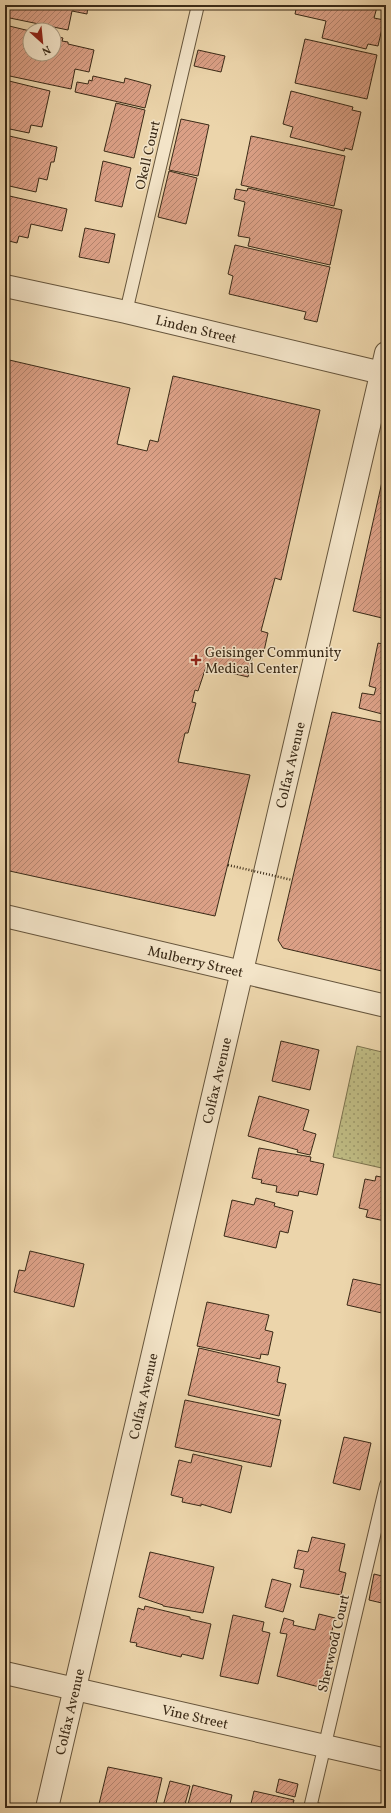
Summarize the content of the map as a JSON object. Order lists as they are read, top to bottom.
{
  "streets": {
    "street": [
      "Linden Street",
      "Colfax Avenue",
      "Mulberry Street",
      "Vine Street"
    ],
    "lane": ["Okell Court", "Sherwood Court"]
  },
  "crossings": [
    ["Okell Court", "Linden Street"],
    ["Linden Street", "Colfax Avenue"],
    ["Colfax Avenue", "Mulberry Street"],
    ["Colfax Avenue", "Vine Street"],
    ["Sherwood Court", "Vine Street"]
  ],
  "places": {
    "health": ["Geisinger Community Medical Center"]
  },
  "north": "bottom right"
}
